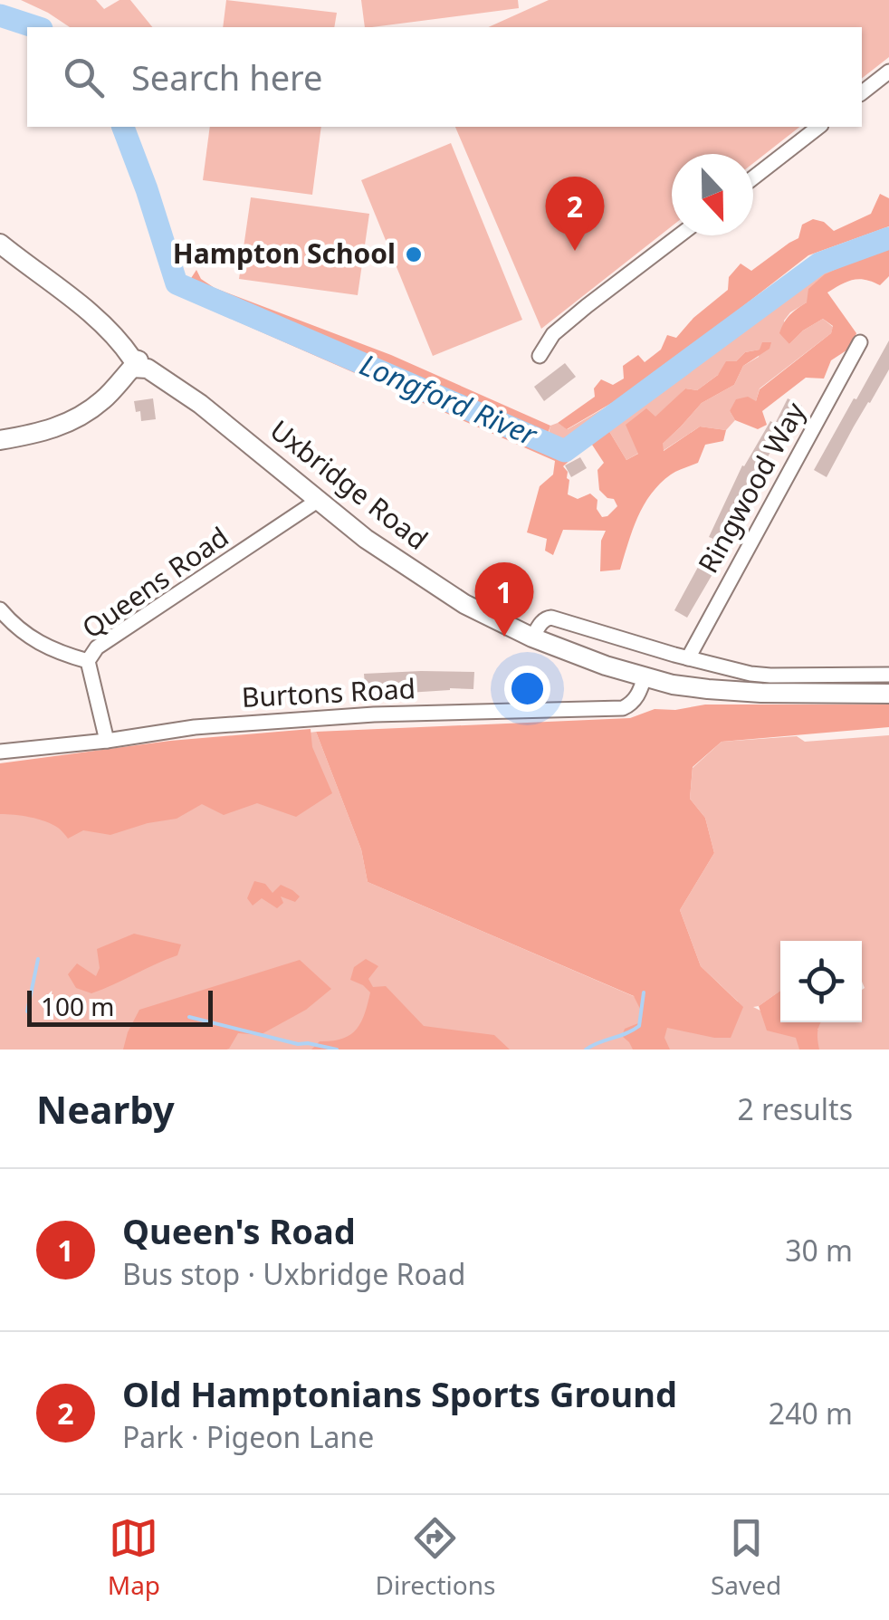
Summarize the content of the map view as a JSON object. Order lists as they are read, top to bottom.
{
  "streets": {
    "main road": ["Uxbridge Road"],
    "street": ["Ringwood Way", "Queens Road", "Burtons Road"]
  },
  "crossings": [
    ["Uxbridge Road", "Queens Road"],
    ["Uxbridge Road", "Burtons Road"],
    ["Queens Road", "Burtons Road"]
  ],
  "water": ["Longford River"],
  "places": ["Hampton School"],
  "scale_bar": "100 m",
  "north": "bottom",
  "page": {
    "search": "Search here",
    "pins": ["2", "1"],
    "scale": "100 m",
    "heading": ["Nearby", "2 results"],
    "list": [
      {
        "mark": "1",
        "name": "Queen's Road",
        "note": "Bus stop · Uxbridge Road",
        "value": "30 m"
      },
      {
        "mark": "2",
        "name": "Old Hamptonians Sports Ground",
        "note": "Park · Pigeon Lane",
        "value": "240 m"
      }
    ],
    "nav": ["Map", "Directions", "Saved"]
  }
}
